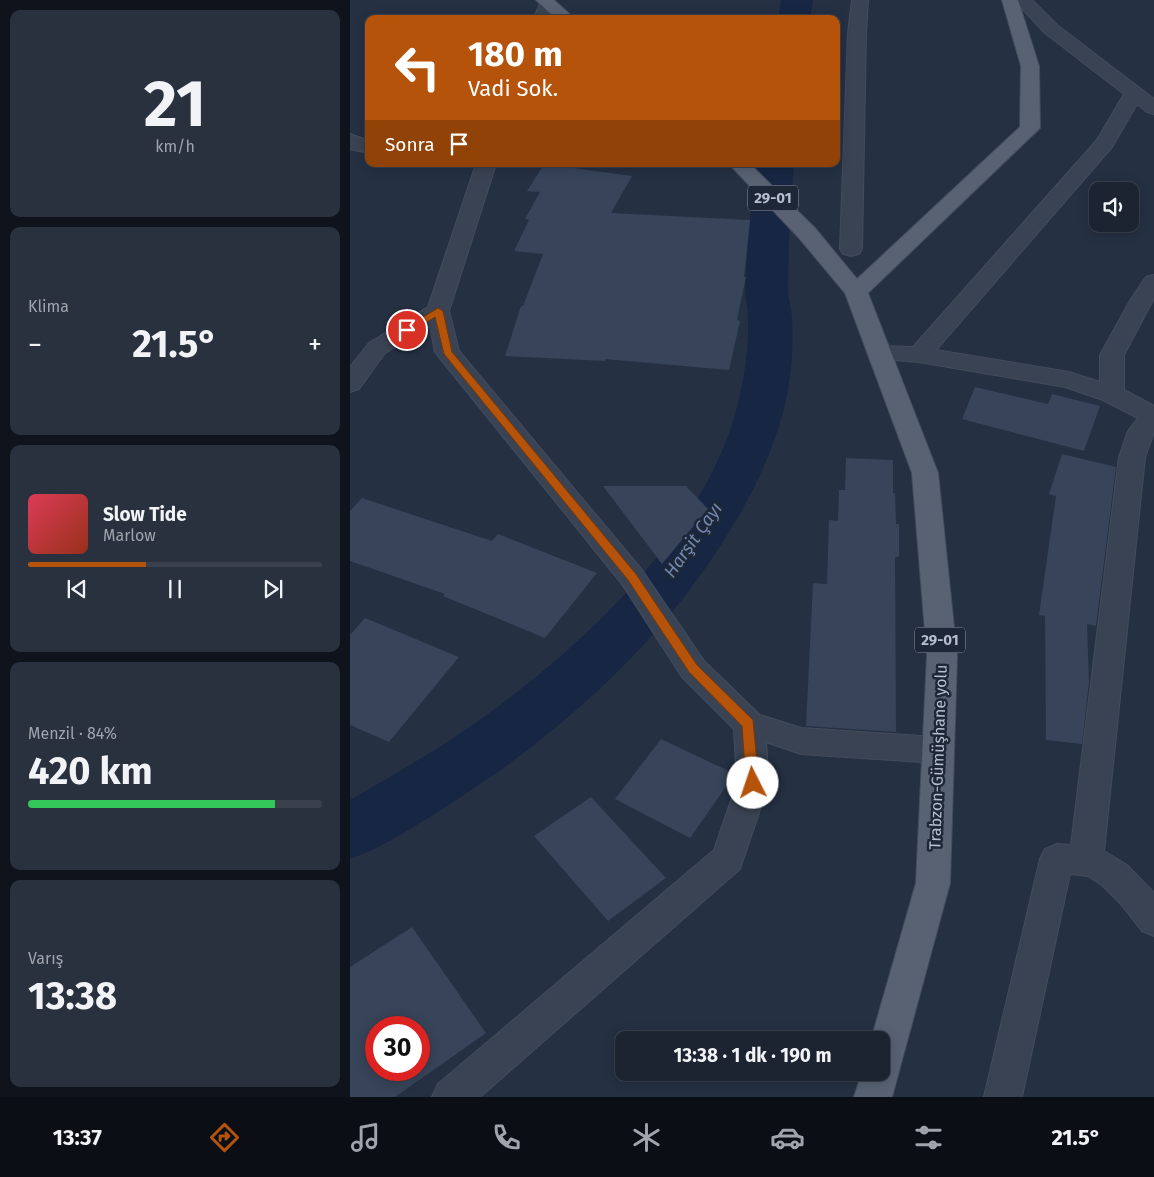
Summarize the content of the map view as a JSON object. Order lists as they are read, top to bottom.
{
  "streets": {
    "main road": ["29-01", "Trabzon-Gümüşhane yolu"]
  },
  "water": ["Harşit Çayı"],
  "page": {
    "tile": [
      ["21", "km/h"],
      "Klima",
      ["Menzil · 84%", "420 km"],
      ["Varış", "13:38"]
    ],
    "turn": ["180 m", "Vadi Sok."],
    "then": "Sonra",
    "heat": ["−", "21.5°", "+"],
    "song": ["Slow Tide", "Marlow"],
    "limit": "30",
    "trip": "13:38 · 1 dk · 190 m",
    "tabs": ["13:37", "21.5°"]
  }
}
